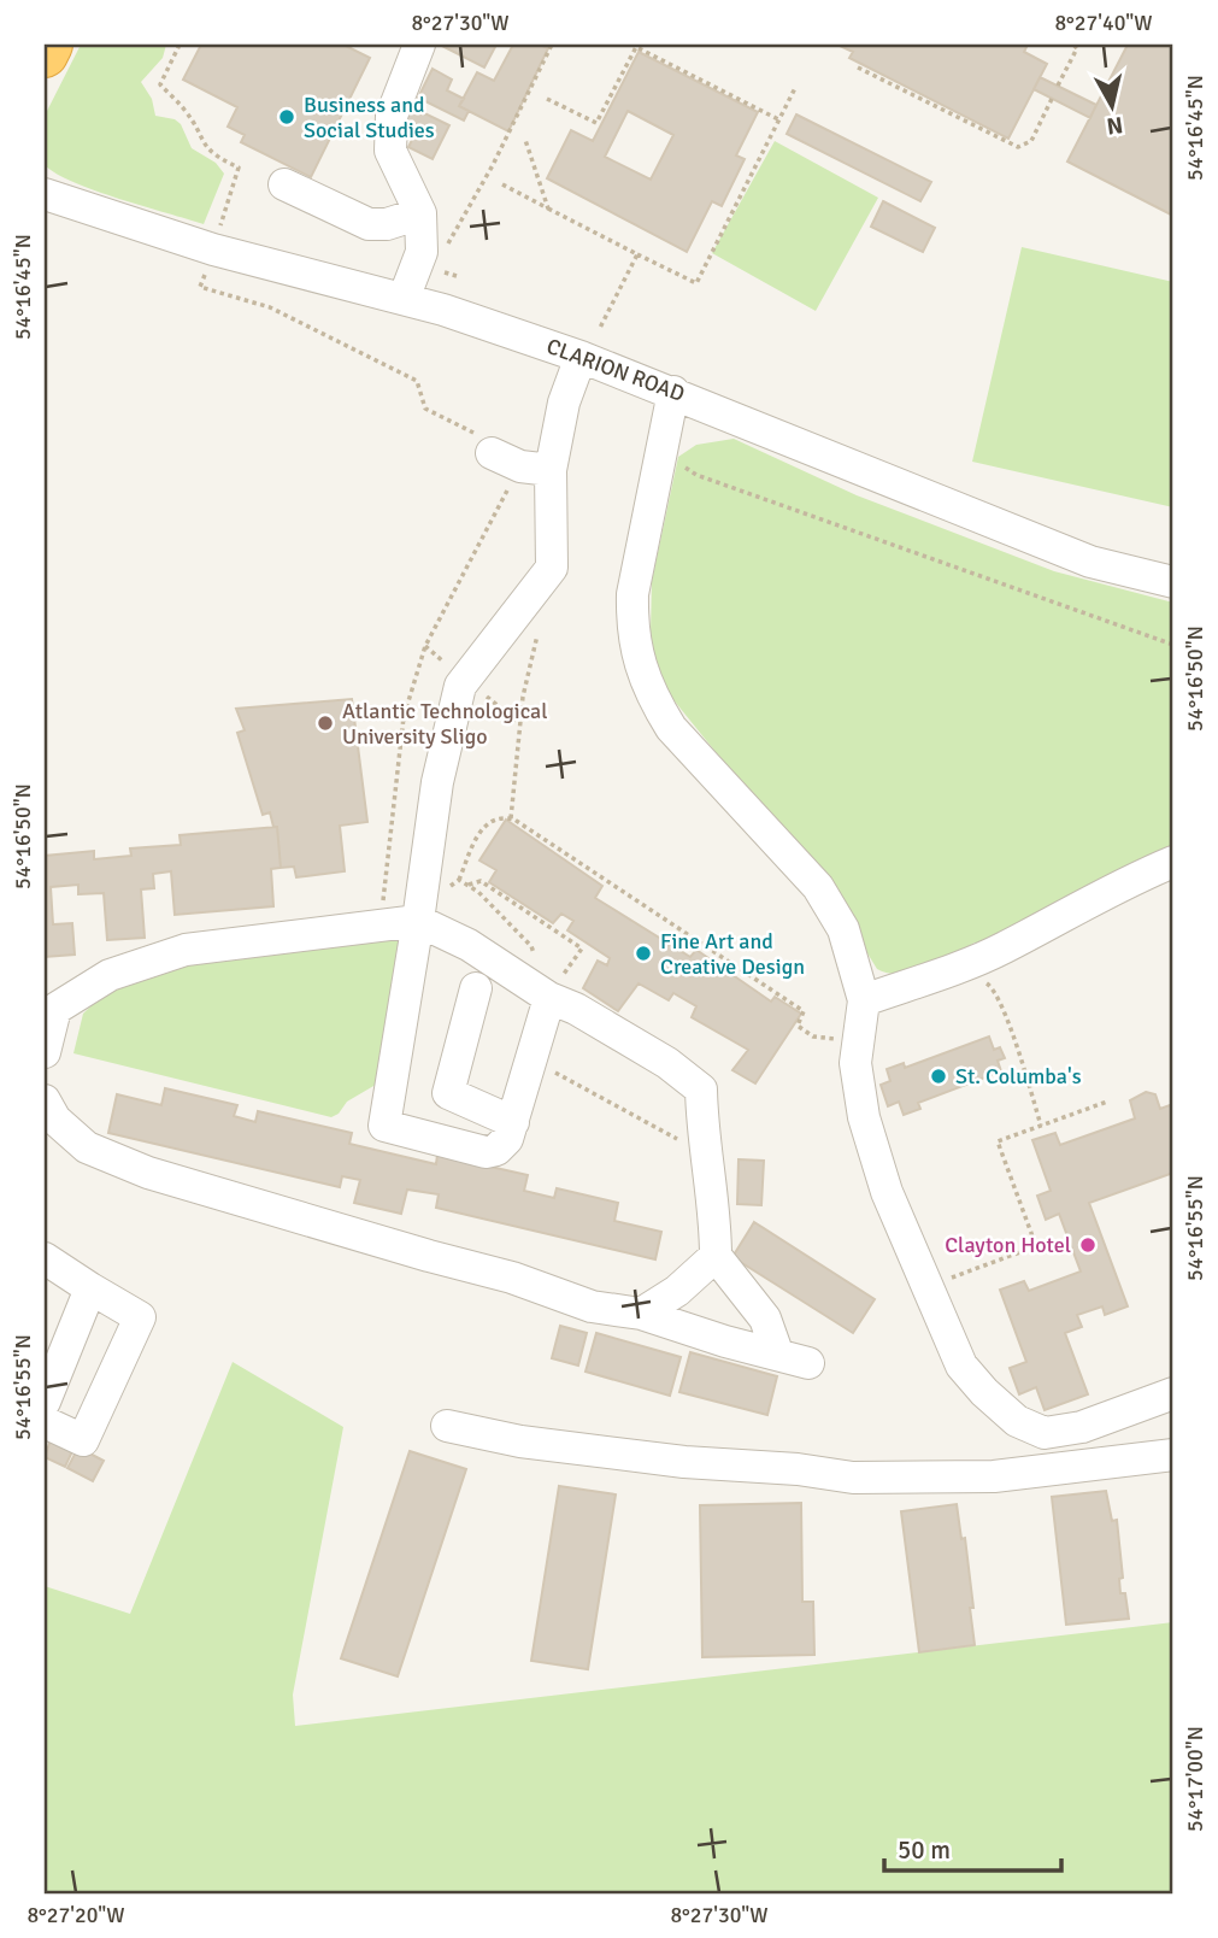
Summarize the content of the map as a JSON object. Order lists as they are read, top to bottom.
{
  "streets": {
    "street": ["CLARION ROAD"]
  },
  "places": [
    "Business and Social Studies",
    "Atlantic Technological University Sligo",
    "Fine Art and Creative Design",
    "St. Columba's",
    "Clayton Hotel"
  ],
  "scale_bar": "50 m",
  "north": "bottom",
  "coordinates": [
    "8°27'30\"W",
    "8°27'40\"W",
    "54°16'45\"N",
    "54°16'50\"N",
    "54°16'55\"N",
    "54°17'00\"N",
    "8°27'20\"W"
  ]
}
